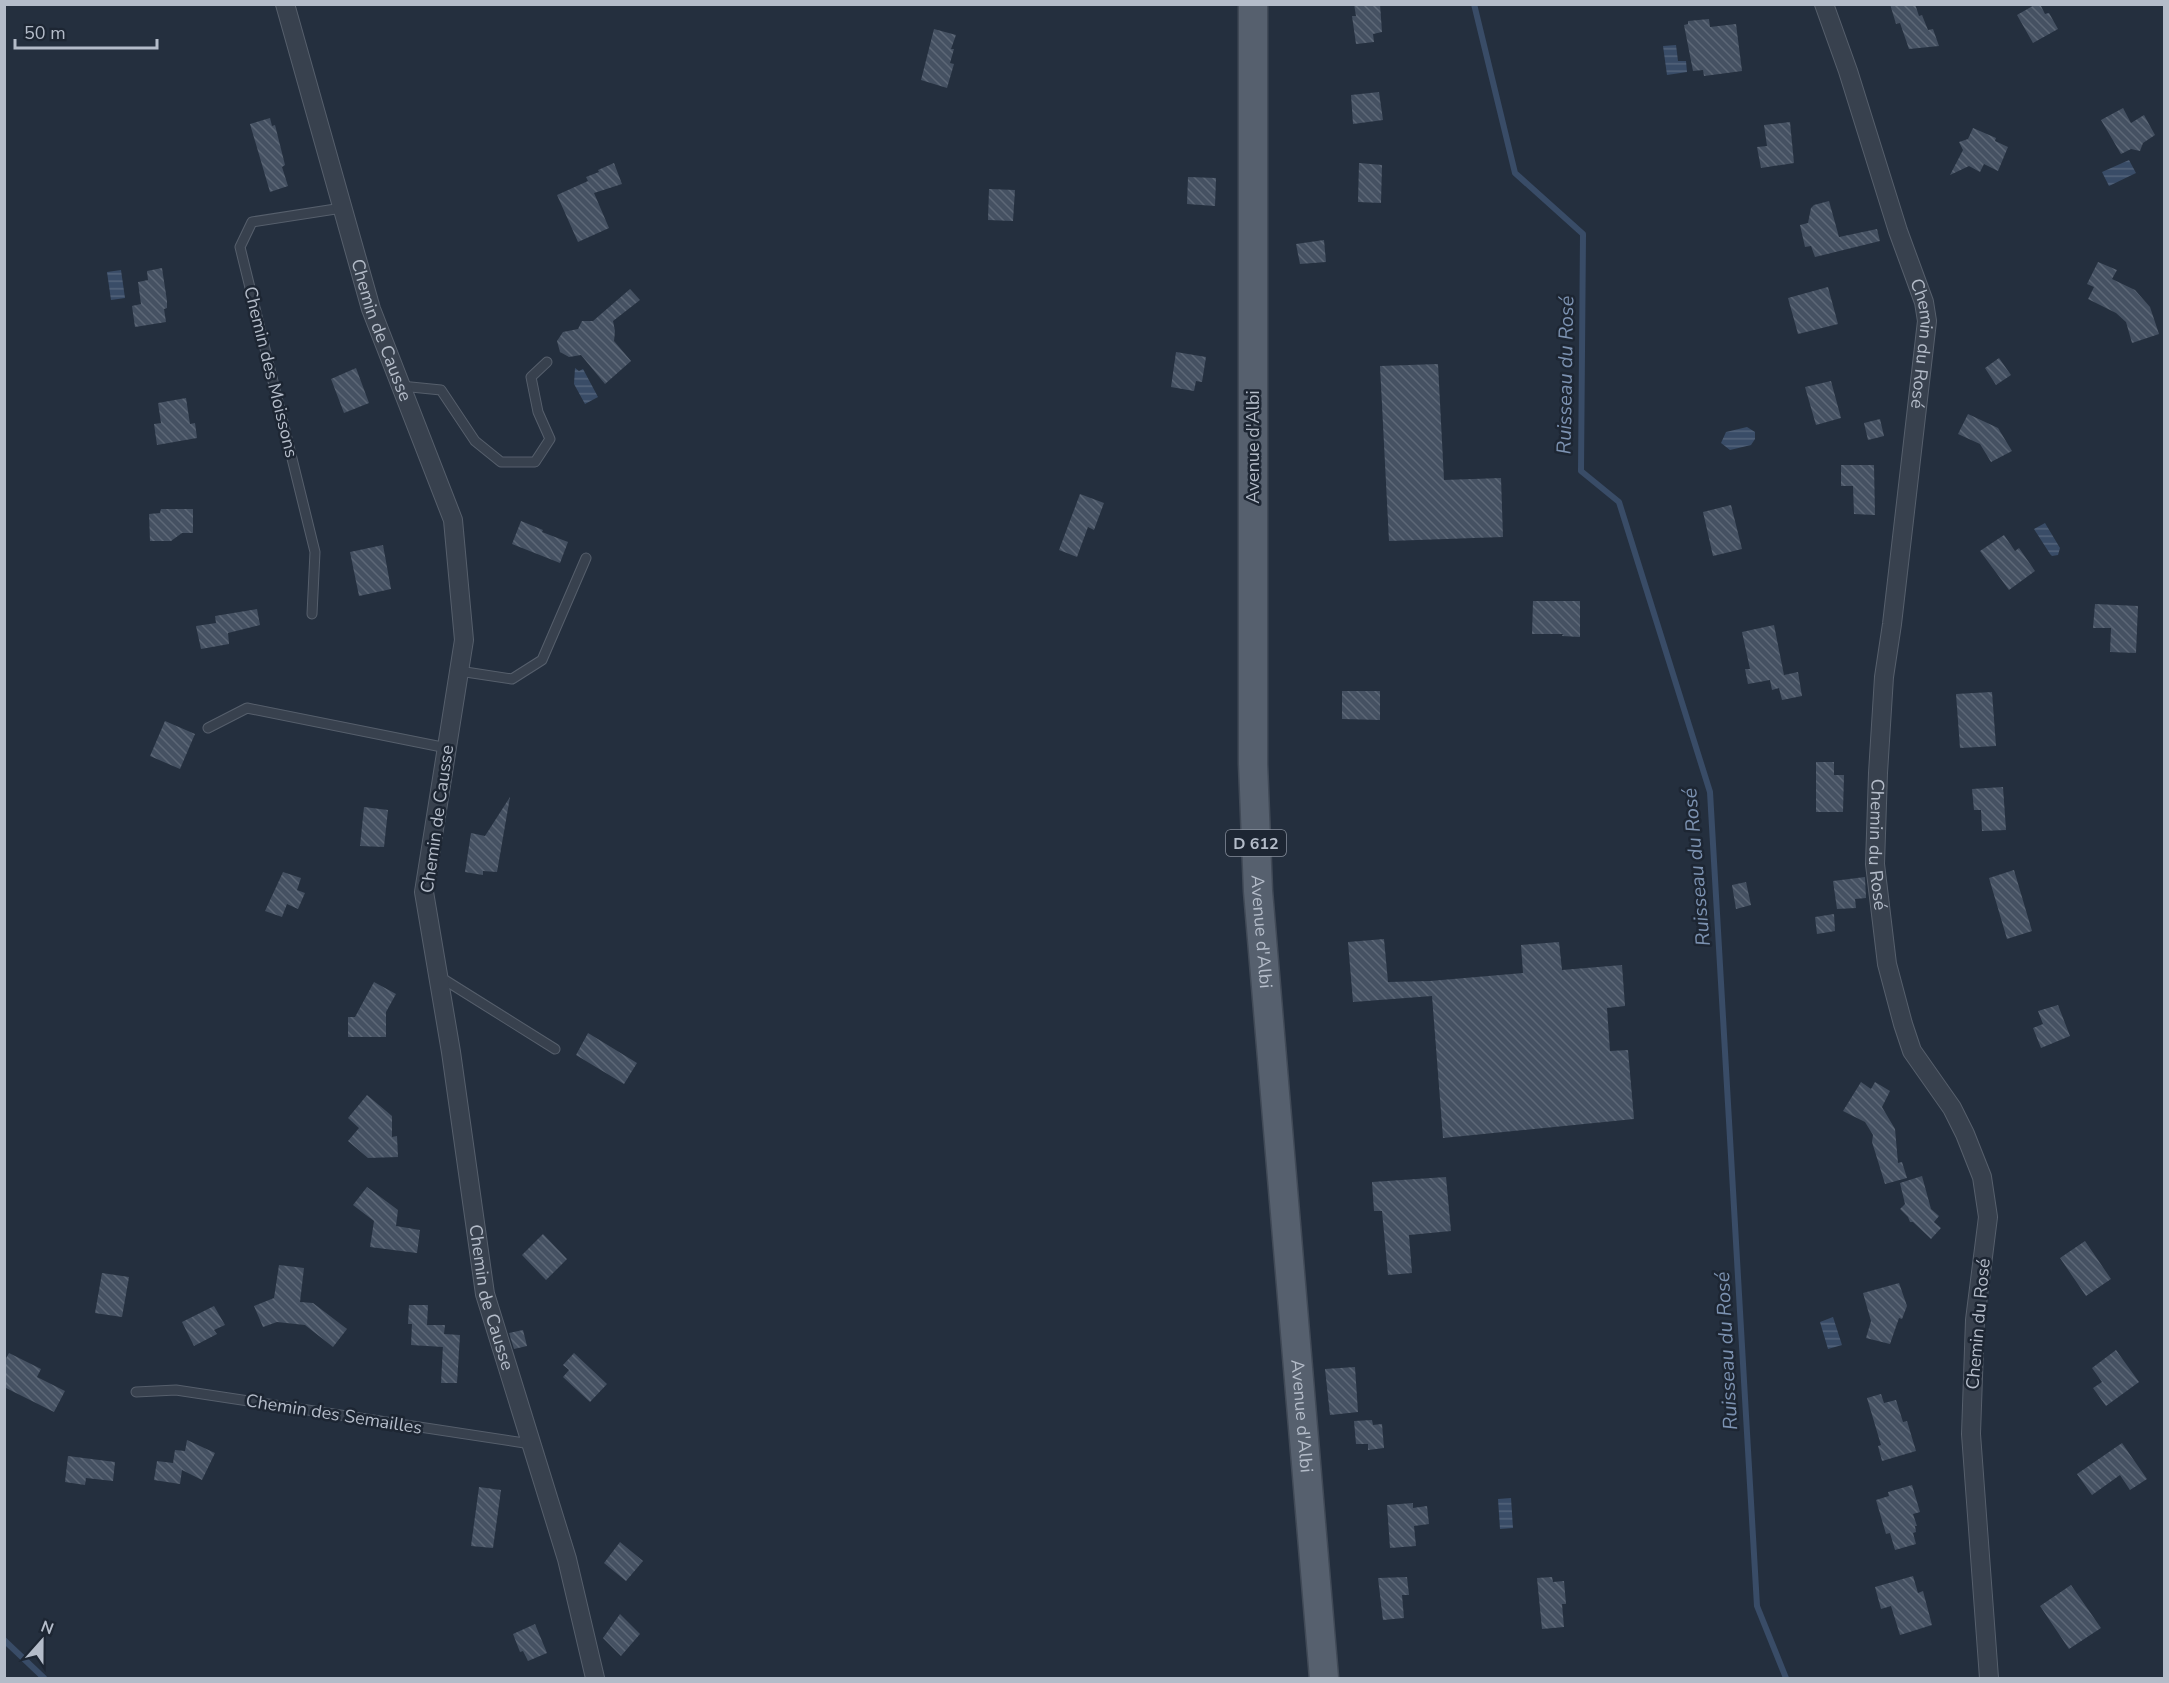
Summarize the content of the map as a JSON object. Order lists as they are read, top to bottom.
{
  "streets": {
    "main road": ["Avenue d'Albi", "D 612"],
    "street": ["Chemin de Causse", "Chemin du Rosé"],
    "lane": ["Chemin des Moissons", "Chemin des Semailles"]
  },
  "crossings": [
    ["Chemin de Causse", "Chemin des Moissons"],
    ["Chemin de Causse", "Chemin des Semailles"]
  ],
  "water": ["Ruisseau du Rosé"],
  "scale_bar": "50 m",
  "north": "top"
}
